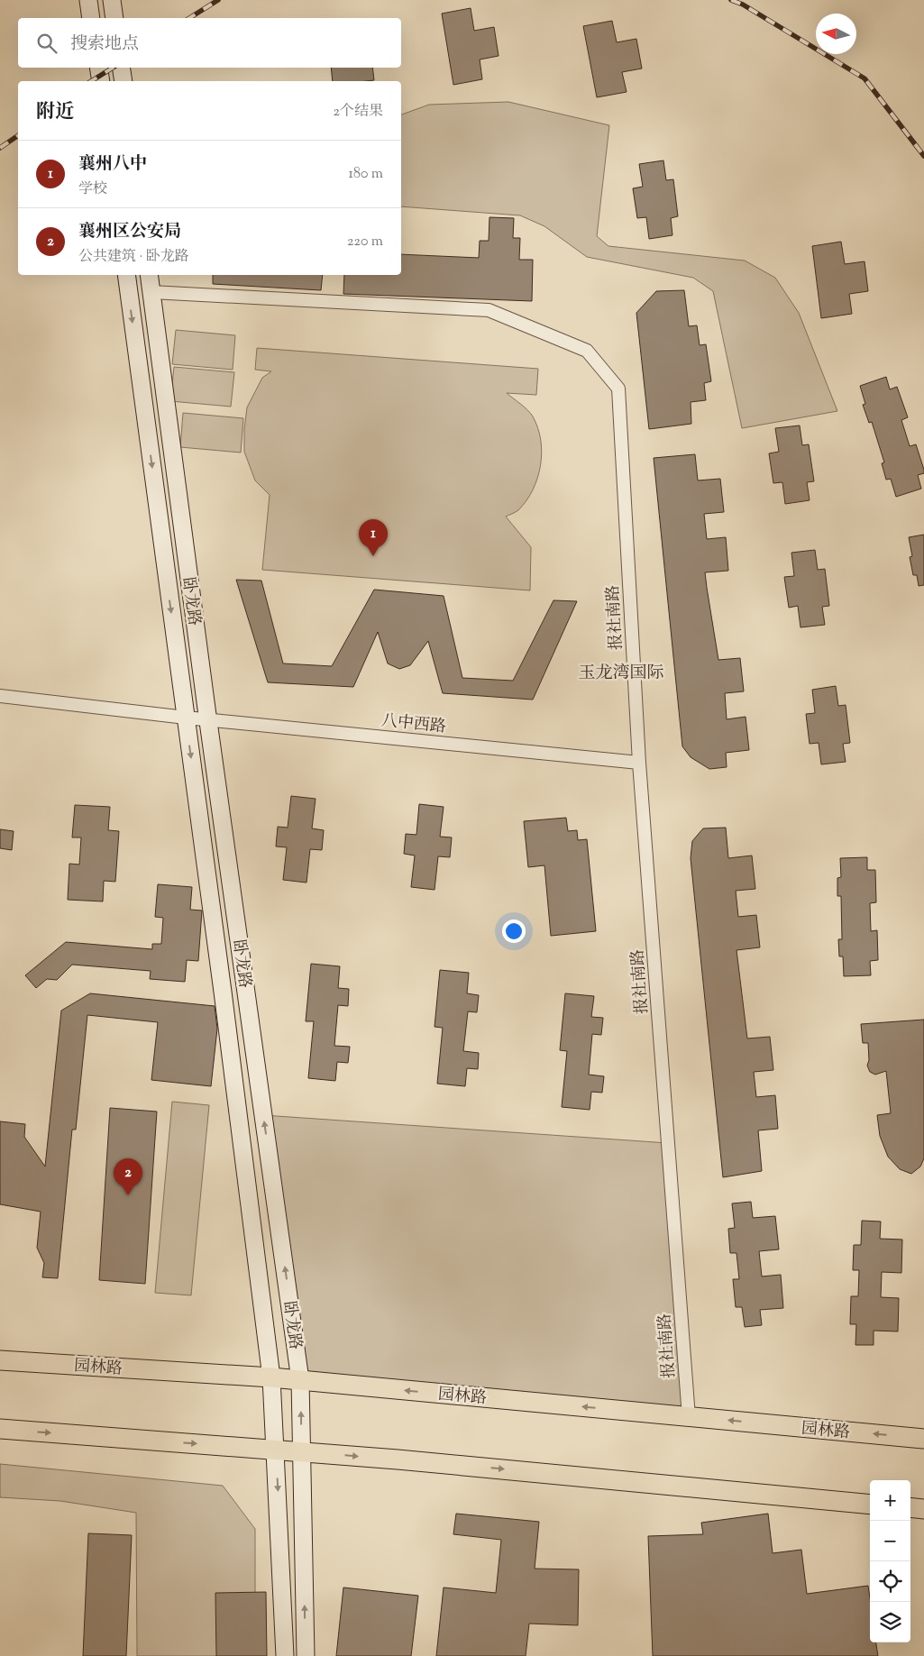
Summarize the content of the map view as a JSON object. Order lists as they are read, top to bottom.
{
  "streets": {
    "main road": ["卧龙路", "园林路"],
    "street": ["报社南路", "八中西路"]
  },
  "crossings": [
    ["卧龙路", "报社南路"],
    ["卧龙路", "八中西路"],
    ["卧龙路", "园林路"],
    ["报社南路", "八中西路"],
    ["报社南路", "园林路"]
  ],
  "districts": ["玉龙湾国际"],
  "north": "left",
  "page": {
    "search": "搜索地点",
    "heading": ["附近", "2个结果"],
    "list": [
      {
        "mark": "1",
        "name": "襄州八中",
        "note": "学校",
        "value": "180 m"
      },
      {
        "mark": "2",
        "name": "襄州区公安局",
        "note": "公共建筑 · 卧龙路",
        "value": "220 m"
      }
    ],
    "pins": ["1", "2"],
    "map_buttons": ["+", "−"]
  }
}
